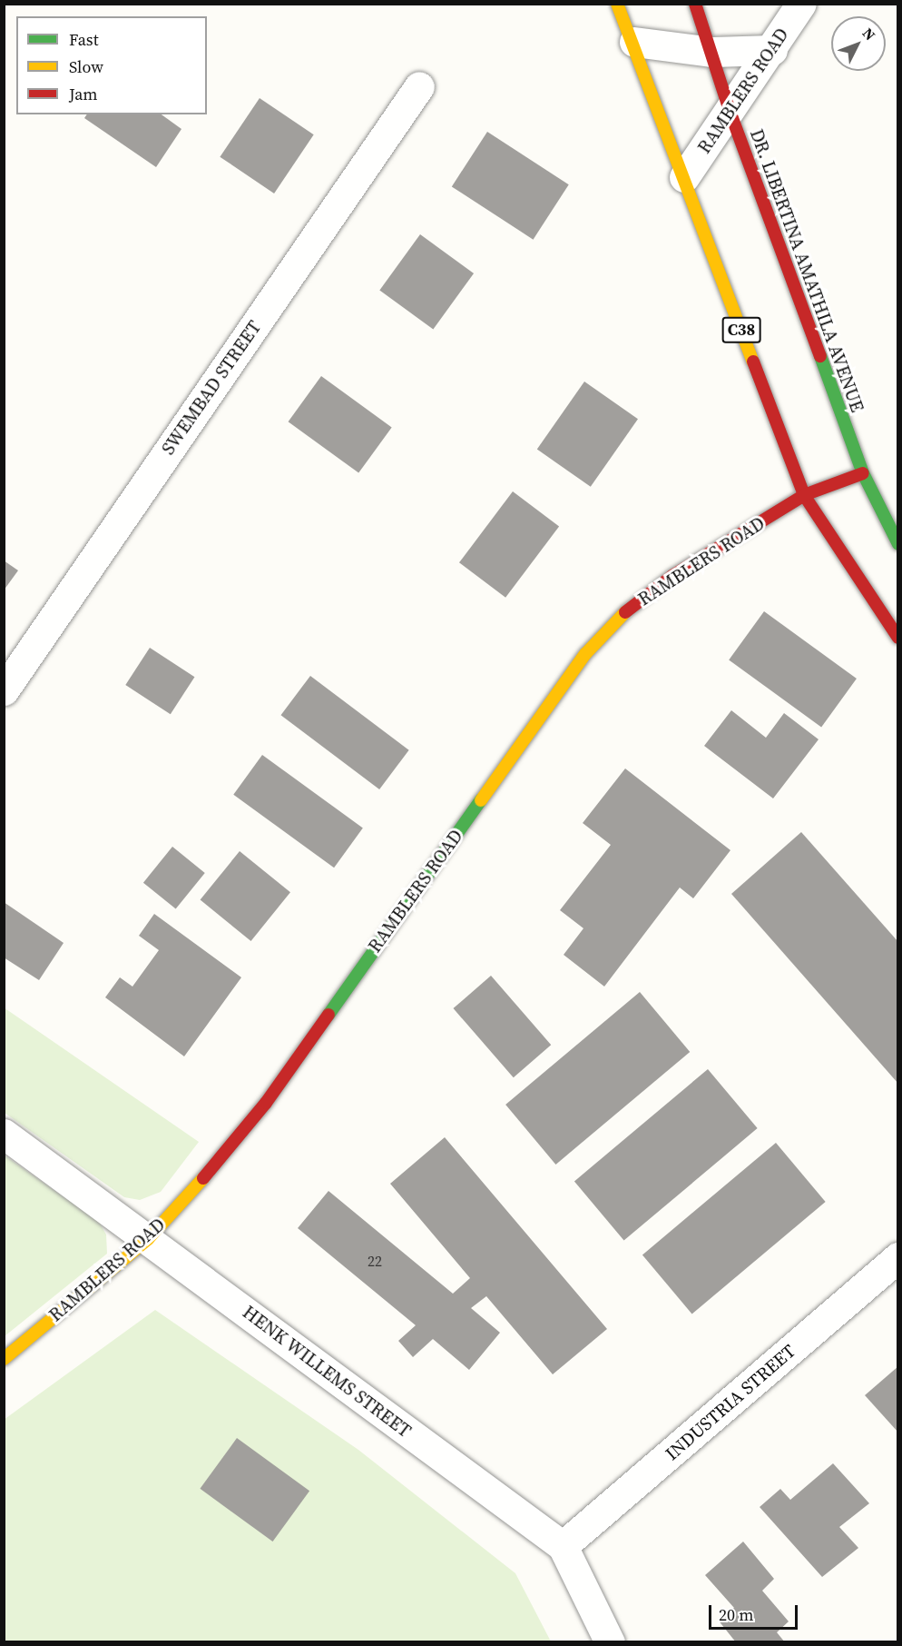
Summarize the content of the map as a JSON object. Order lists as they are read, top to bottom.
{
  "streets": {
    "main road": ["RAMBLERS ROAD", "DR. LIBERTINA AMATHILA AVENUE", "C38"],
    "street": ["SWEMBAD STREET", "HENK WILLEMS STREET", "INDUSTRIA STREET"]
  },
  "crossings": [
    ["RAMBLERS ROAD", "DR. LIBERTINA AMATHILA AVENUE"],
    ["RAMBLERS ROAD", "C38"],
    ["RAMBLERS ROAD", "HENK WILLEMS STREET"],
    ["HENK WILLEMS STREET", "INDUSTRIA STREET"]
  ],
  "house_numbers": ["22"],
  "legend": ["Fast", "Slow", "Jam"],
  "scale_bar": "20 m",
  "north": "top right"
}
